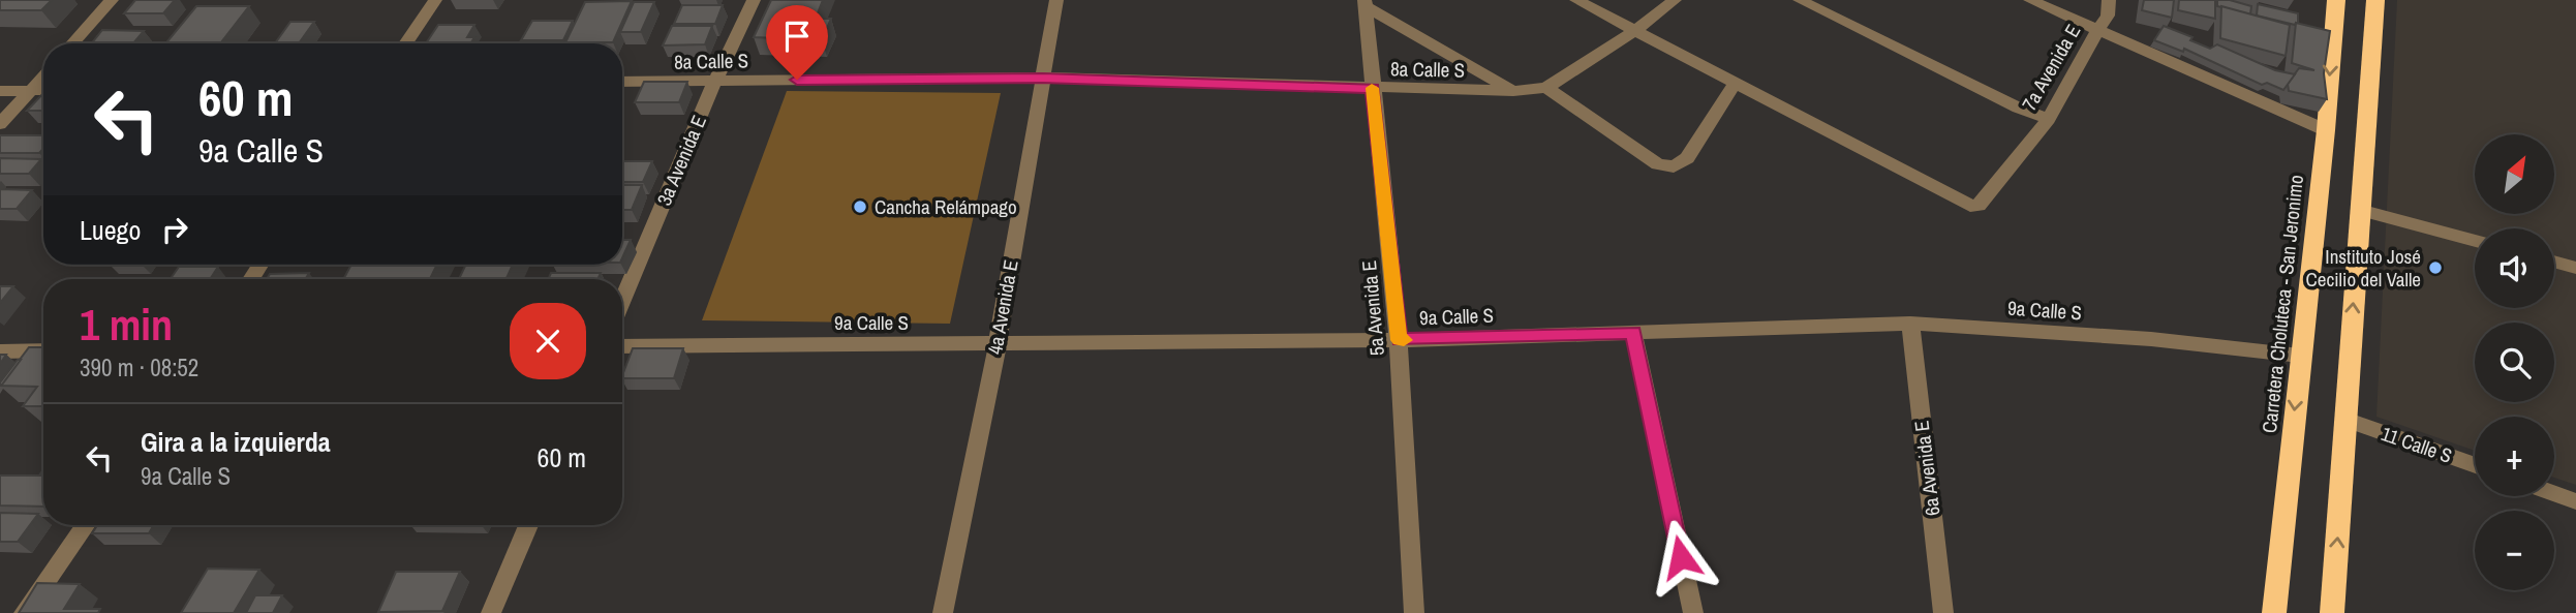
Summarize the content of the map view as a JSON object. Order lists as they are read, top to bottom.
{
  "streets": {
    "highway": ["Carretera Choluteca - San Jeronimo"],
    "street": [
      "8a Calle S",
      "7a Avenida E",
      "3a Avenida E",
      "4a Avenida E",
      "5a Avenida E",
      "9a Calle S",
      "11 Calle S",
      "6a Avenida E"
    ]
  },
  "crossings": [
    ["8a Calle S", "3a Avenida E"],
    ["8a Calle S", "4a Avenida E"],
    ["8a Calle S", "5a Avenida E"],
    ["Carretera Choluteca - San Jeronimo", "9a Calle S"],
    ["4a Avenida E", "9a Calle S"],
    ["5a Avenida E", "9a Calle S"],
    ["9a Calle S", "6a Avenida E"]
  ],
  "places": ["Cancha Relámpago", "Instituto José Cecilio del Valle"],
  "north": "top right",
  "page": {
    "turn": ["60 m", "9a Calle S"],
    "map_buttons": ["+", "−"],
    "then": "Luego",
    "heading": ["1 min", "390 m · 08:52"],
    "list": [
      {
        "name": "Gira a la izquierda",
        "note": "9a Calle S",
        "value": "60 m"
      }
    ]
  }
}
